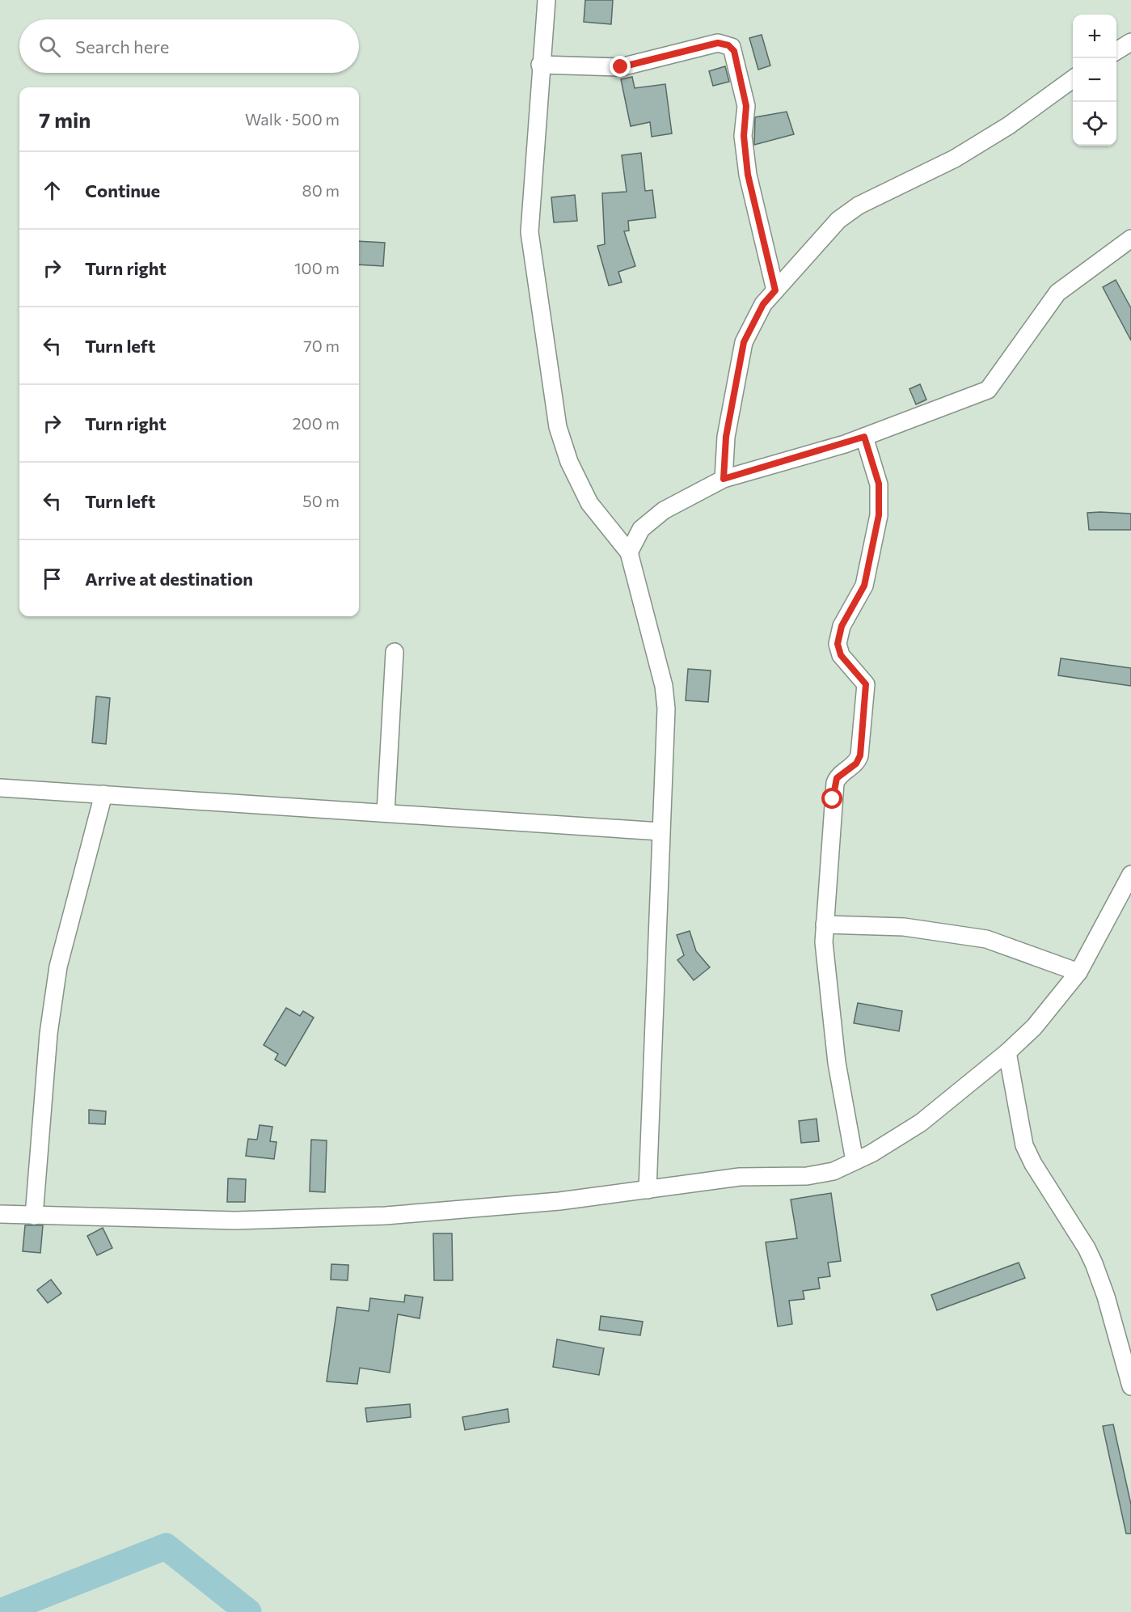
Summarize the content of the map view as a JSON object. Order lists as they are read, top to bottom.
{
  "page": {
    "map_buttons": ["+", "−"],
    "search": "Search here",
    "heading": ["7 min", "Walk · 500 m"],
    "list": [
      ["Continue", "80 m"],
      ["Turn right", "100 m"],
      ["Turn left", "70 m"],
      ["Turn right", "200 m"],
      ["Turn left", "50 m"],
      "Arrive at destination"
    ]
  }
}
